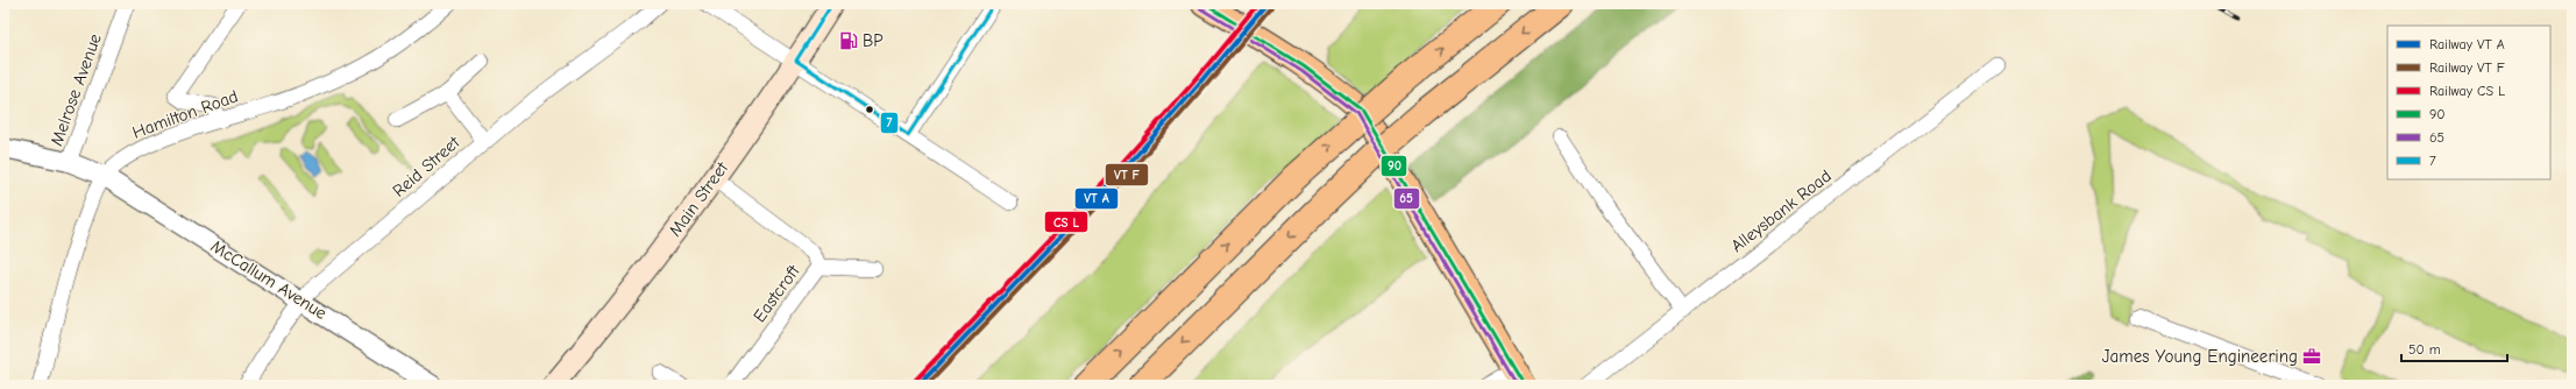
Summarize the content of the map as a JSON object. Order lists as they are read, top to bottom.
{
  "streets": {
    "main road": ["Main Street"],
    "street": [
      "Melrose Avenue",
      "Hamilton Road",
      "Reid Street",
      "Alleysbank Road",
      "McCallum Avenue",
      "Eastcroft"
    ]
  },
  "crossings": [
    ["Melrose Avenue", "McCallum Avenue"],
    ["Hamilton Road", "McCallum Avenue"],
    ["Reid Street", "McCallum Avenue"],
    ["Main Street", "Eastcroft"]
  ],
  "places": {
    "fuel station": ["BP"],
    "office": ["James Young Engineering"]
  },
  "lines": ["transit line 90", "transit line 7", "transit line 65"],
  "legend": [
    "Railway VT A",
    "Railway VT F",
    "Railway CS L",
    "90",
    "65",
    "7"
  ],
  "scale_bar": "50 m"
}
